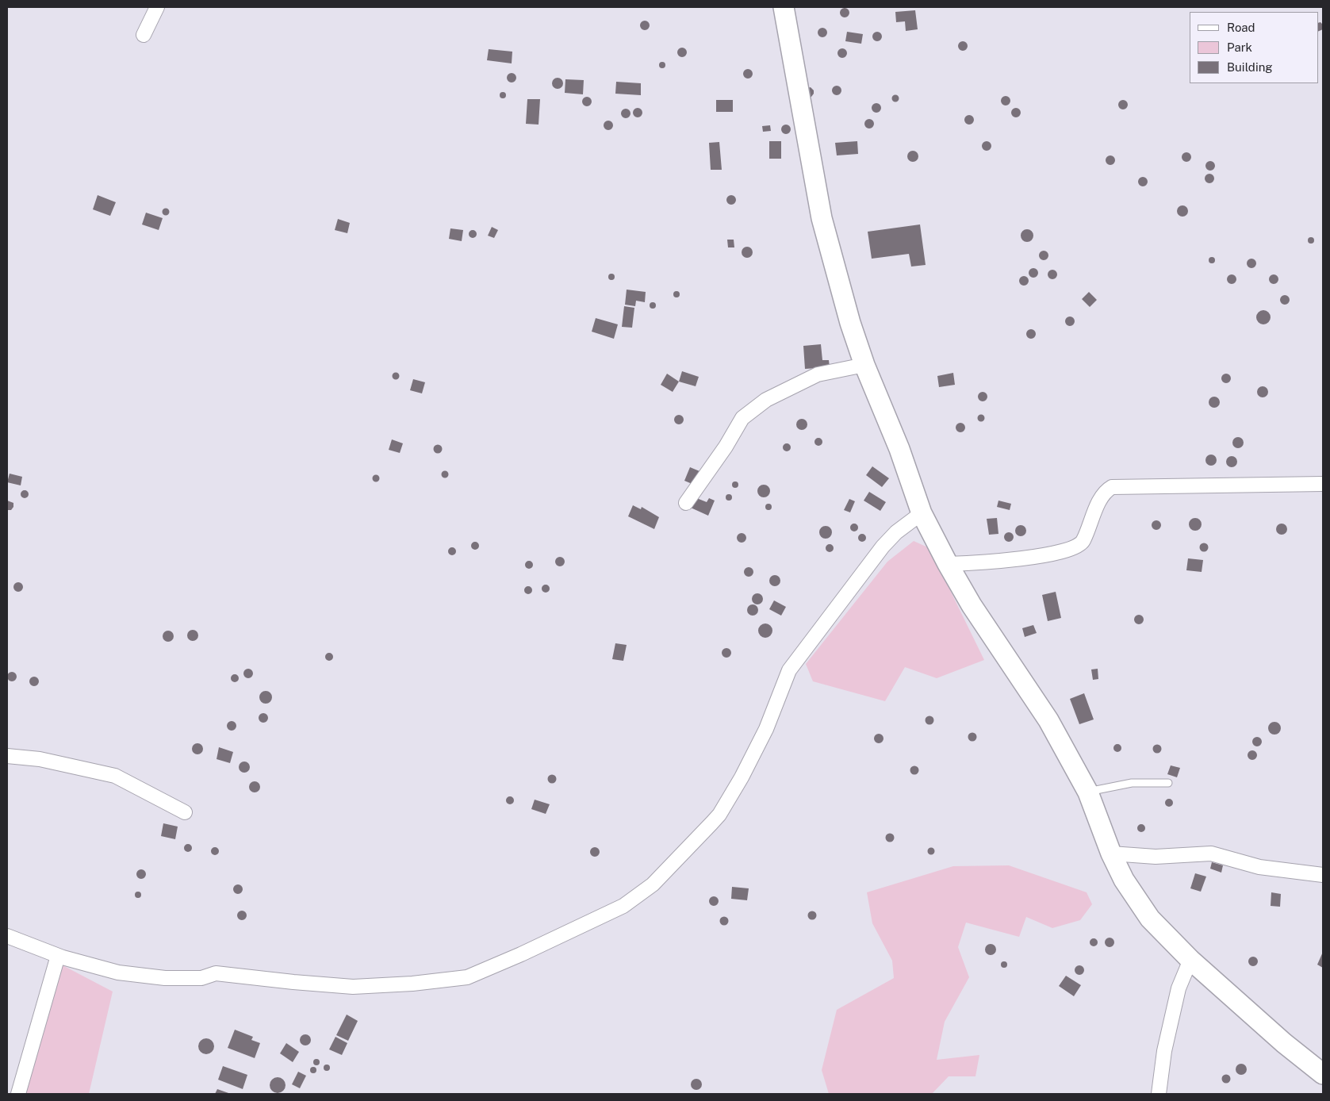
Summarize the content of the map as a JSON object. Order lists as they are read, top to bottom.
{
  "legend": ["Road", "Park", "Building"]
}
